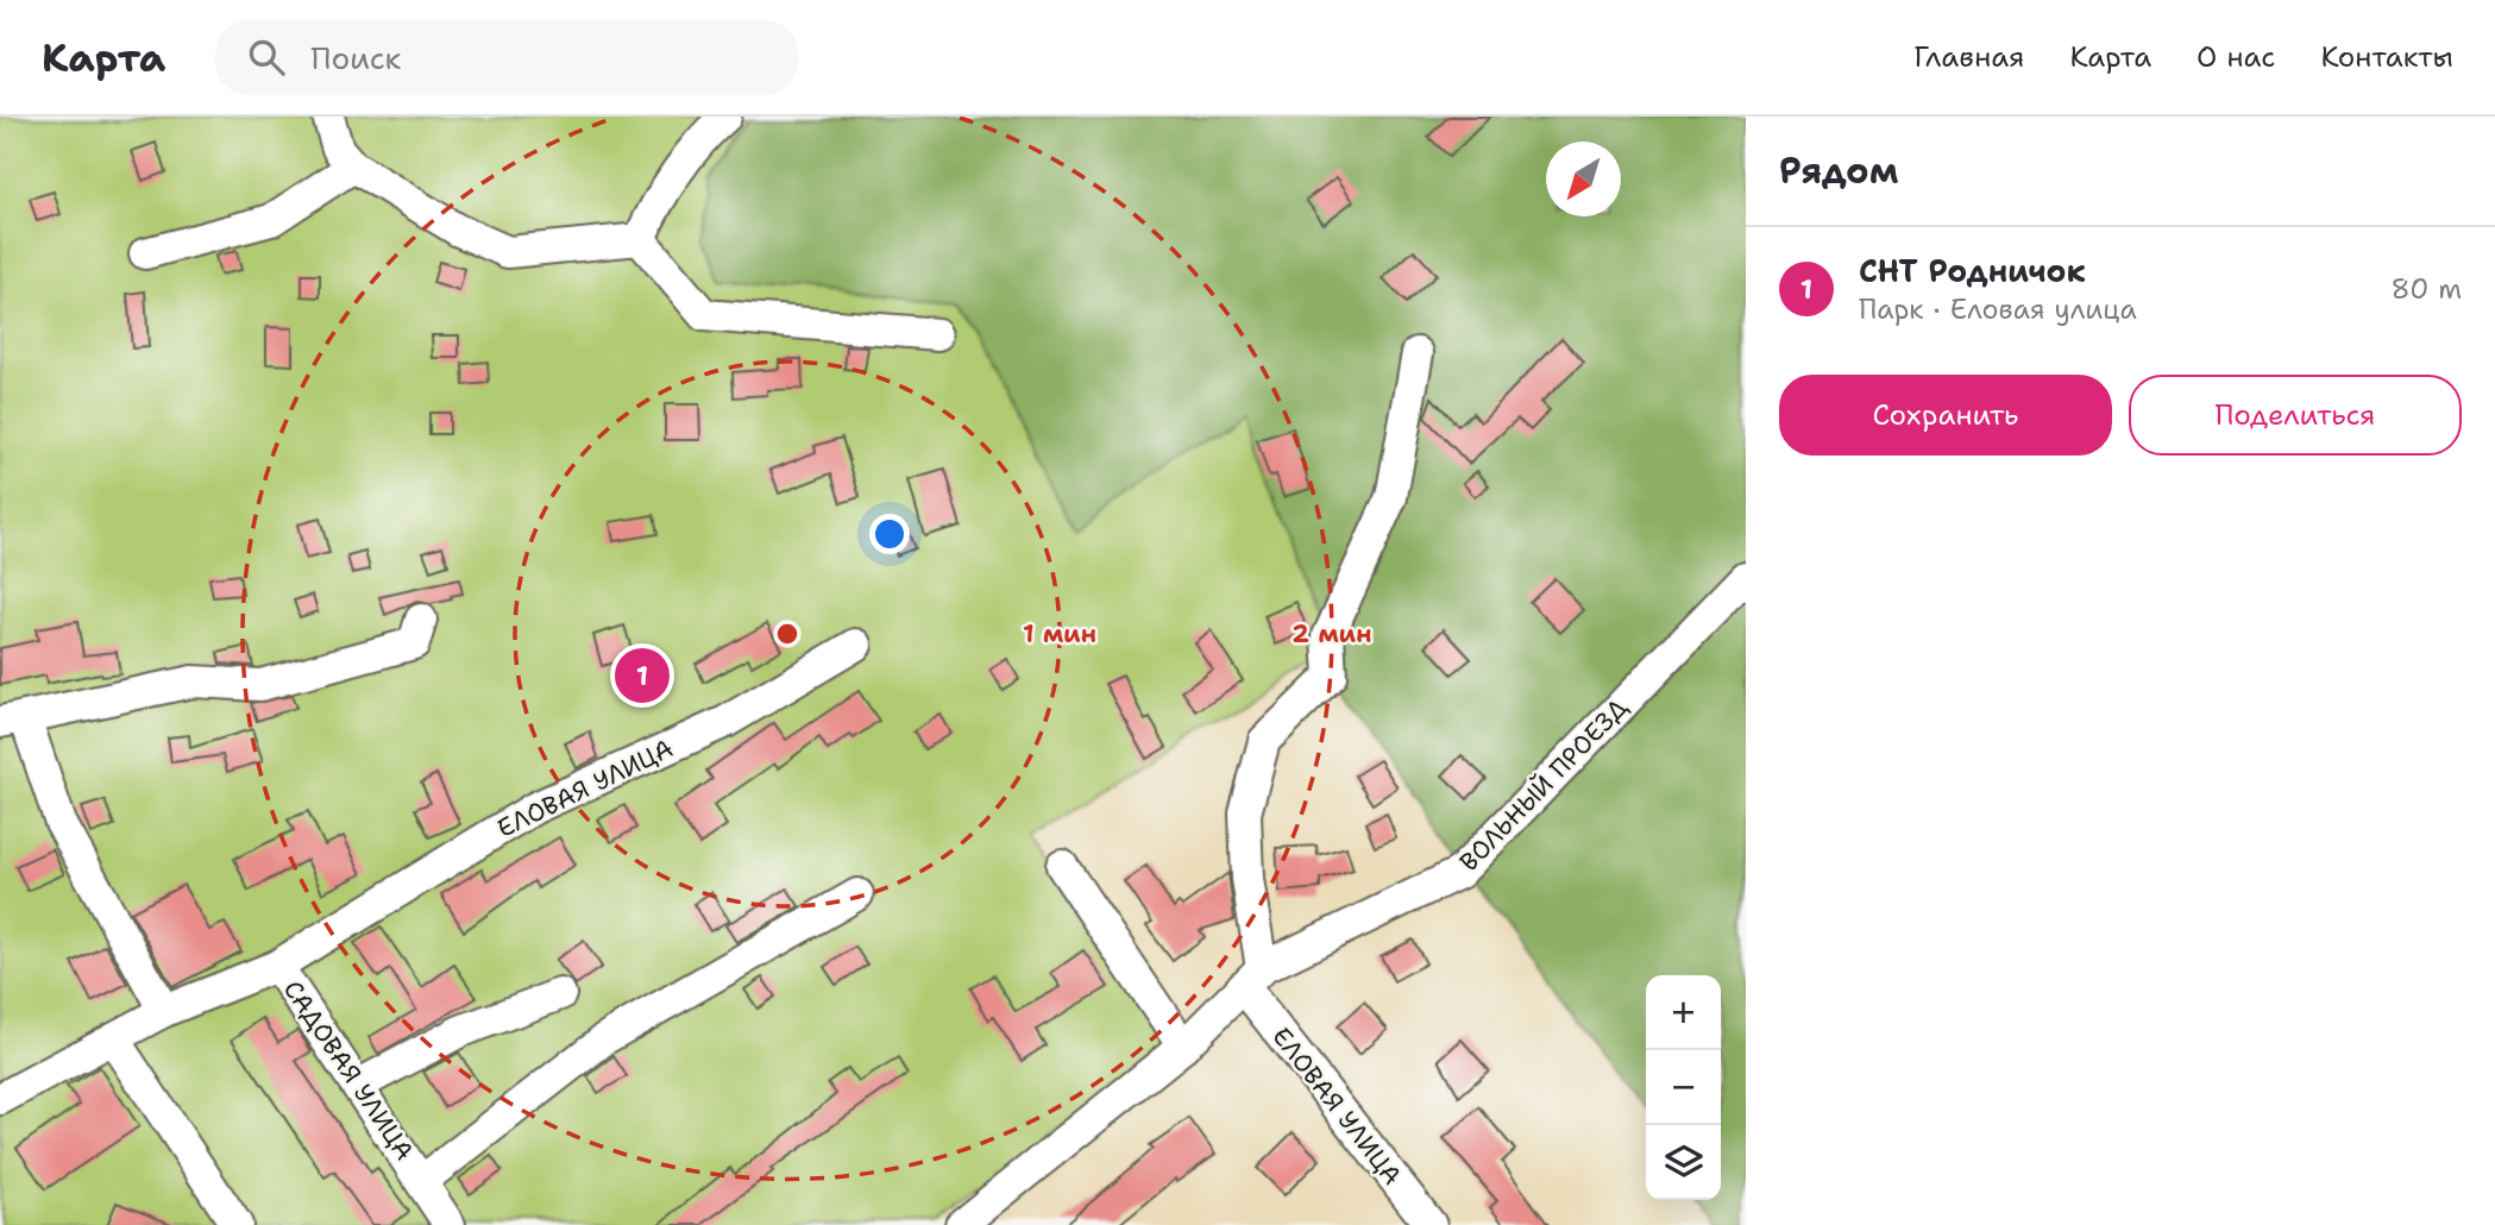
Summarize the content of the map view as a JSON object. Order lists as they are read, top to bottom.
{
  "streets": {
    "street": ["ВОЛЬНЫЙ ПРОЕЗД", "ЕЛОВАЯ УЛИЦА", "САДОВАЯ УЛИЦА"]
  },
  "crossings": [
    ["ВОЛЬНЫЙ ПРОЕЗД", "ЕЛОВАЯ УЛИЦА"],
    ["ЕЛОВАЯ УЛИЦА", "САДОВАЯ УЛИЦА"]
  ],
  "north": "bottom left",
  "page": {
    "header": "Карта",
    "search": "Поиск",
    "nav": [
      "Главная",
      "Карта",
      "О нас",
      "Контакты"
    ],
    "heading": "Рядом",
    "list": [
      {
        "mark": "1",
        "name": "СНТ Родничок",
        "note": "Парк · Еловая улица",
        "value": "80 m"
      }
    ],
    "buttons": ["Сохранить", "Поделиться"],
    "pins": "1",
    "map_buttons": ["+", "−"]
  },
  "rings": ["1 мин", "2 мин"]
}
